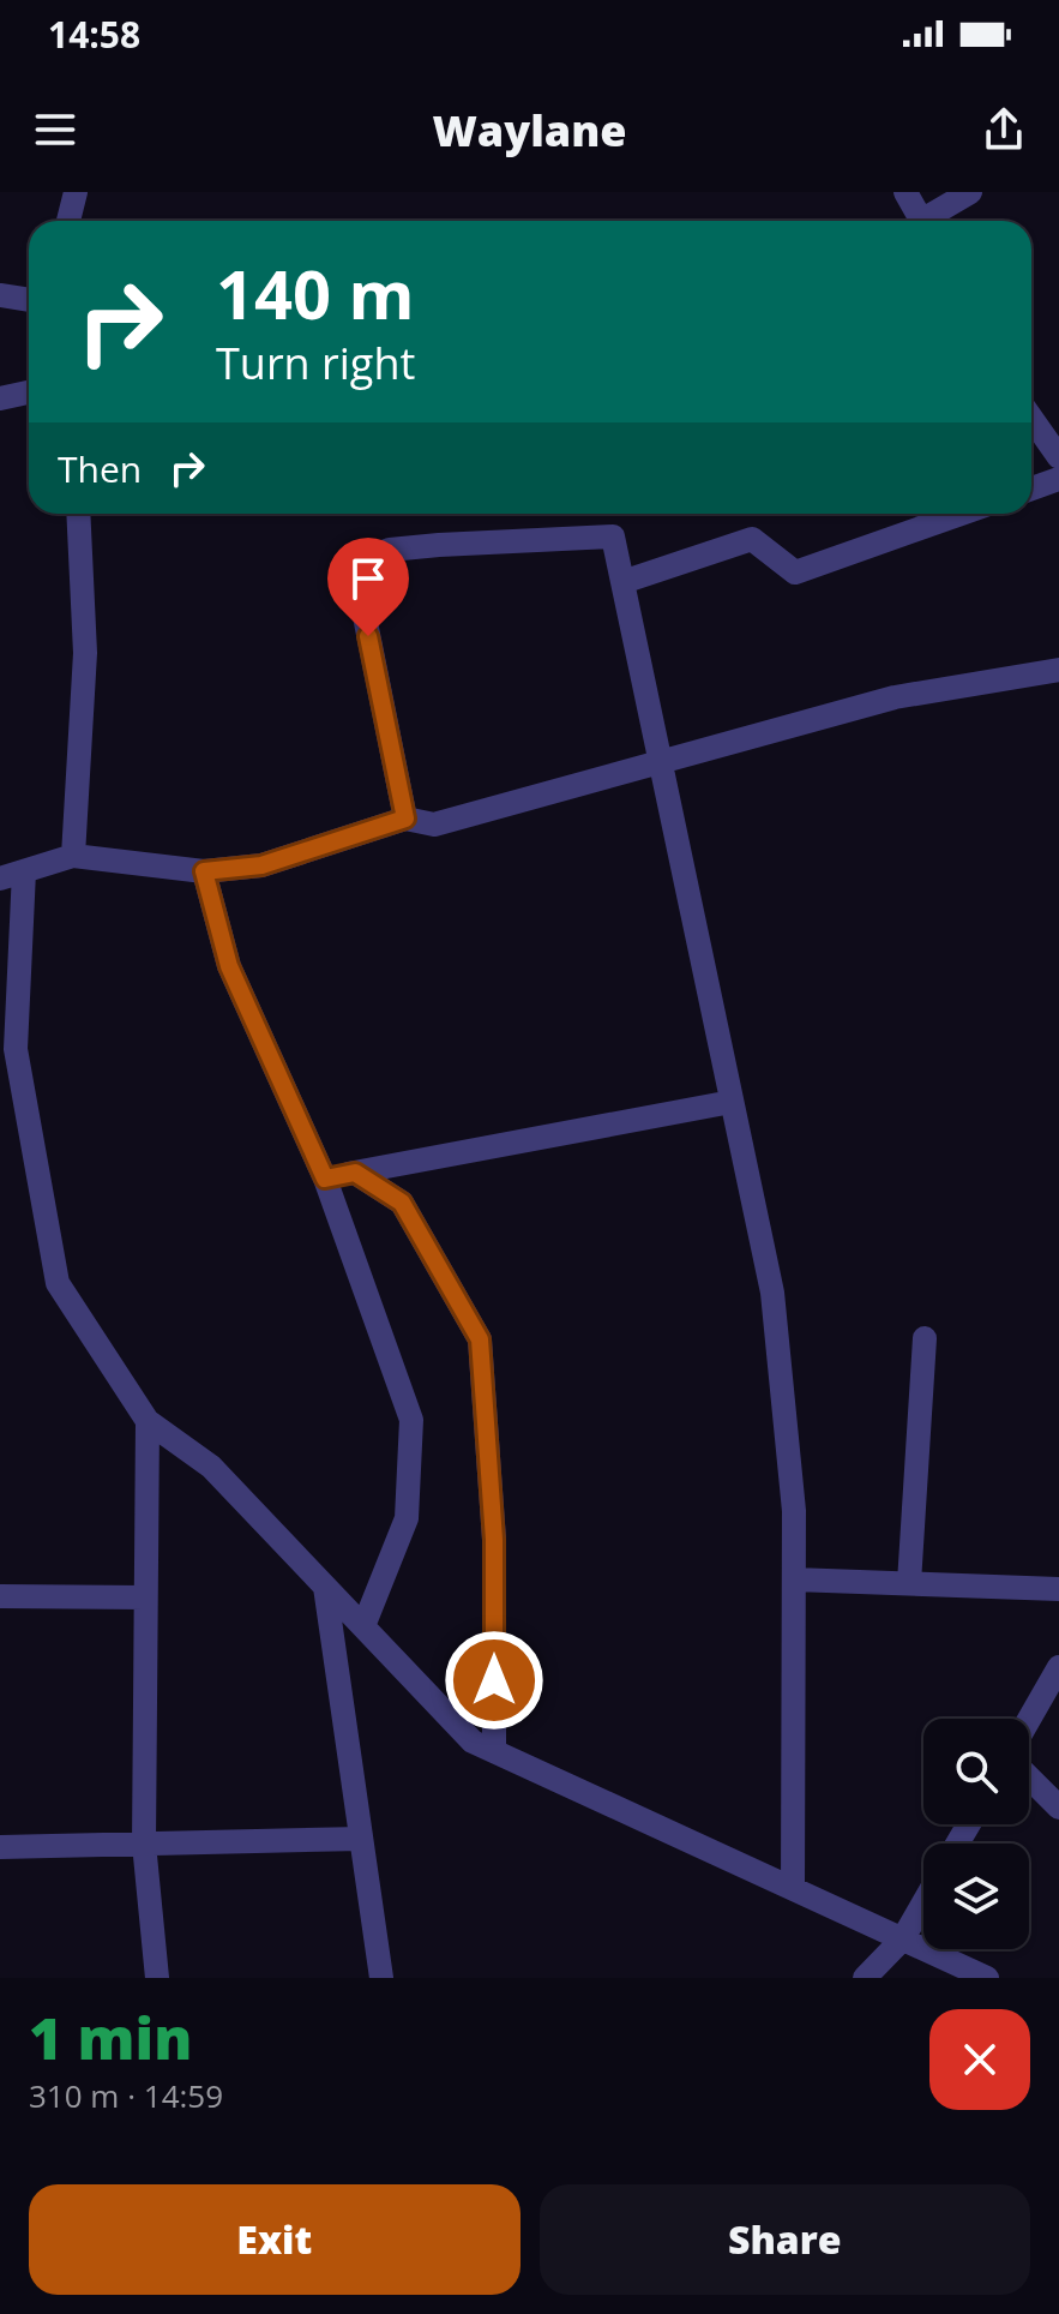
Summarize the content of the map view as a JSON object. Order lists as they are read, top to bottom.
{
  "page": {
    "status": "14:58",
    "header": "Waylane",
    "turn": ["140 m", "Turn right"],
    "then": "Then",
    "heading": ["1 min", "310 m · 14:59"],
    "buttons": ["Exit", "Share"]
  }
}
